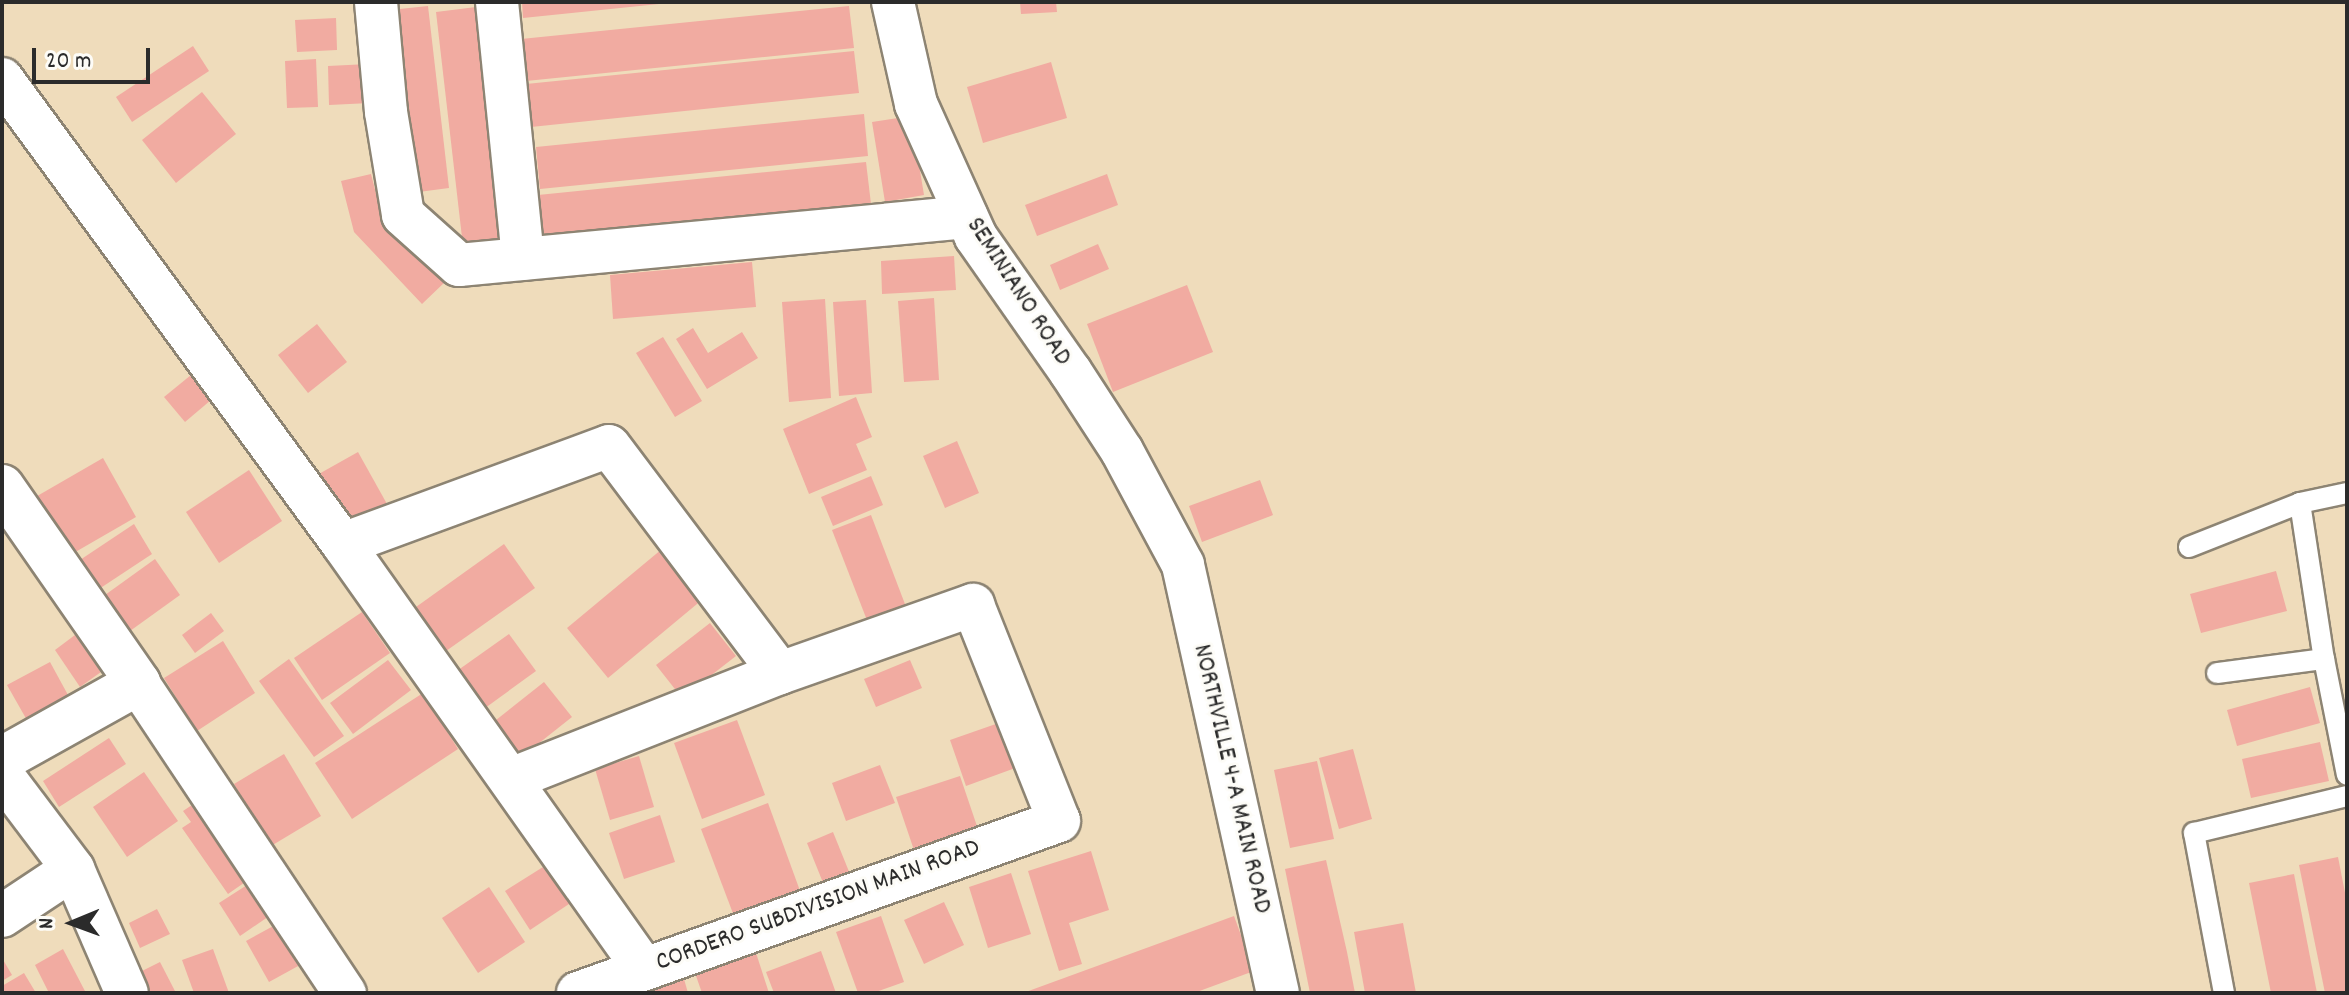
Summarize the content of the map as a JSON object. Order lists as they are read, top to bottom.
{
  "streets": {
    "street": ["SEMINIANO ROAD", "NORTHVILLE 4-A MAIN ROAD", "CORDERO SUBDIVISION MAIN ROAD"]
  },
  "crossings": [
    ["SEMINIANO ROAD", "NORTHVILLE 4-A MAIN ROAD"]
  ],
  "scale_bar": "20 m",
  "north": "left"
}
